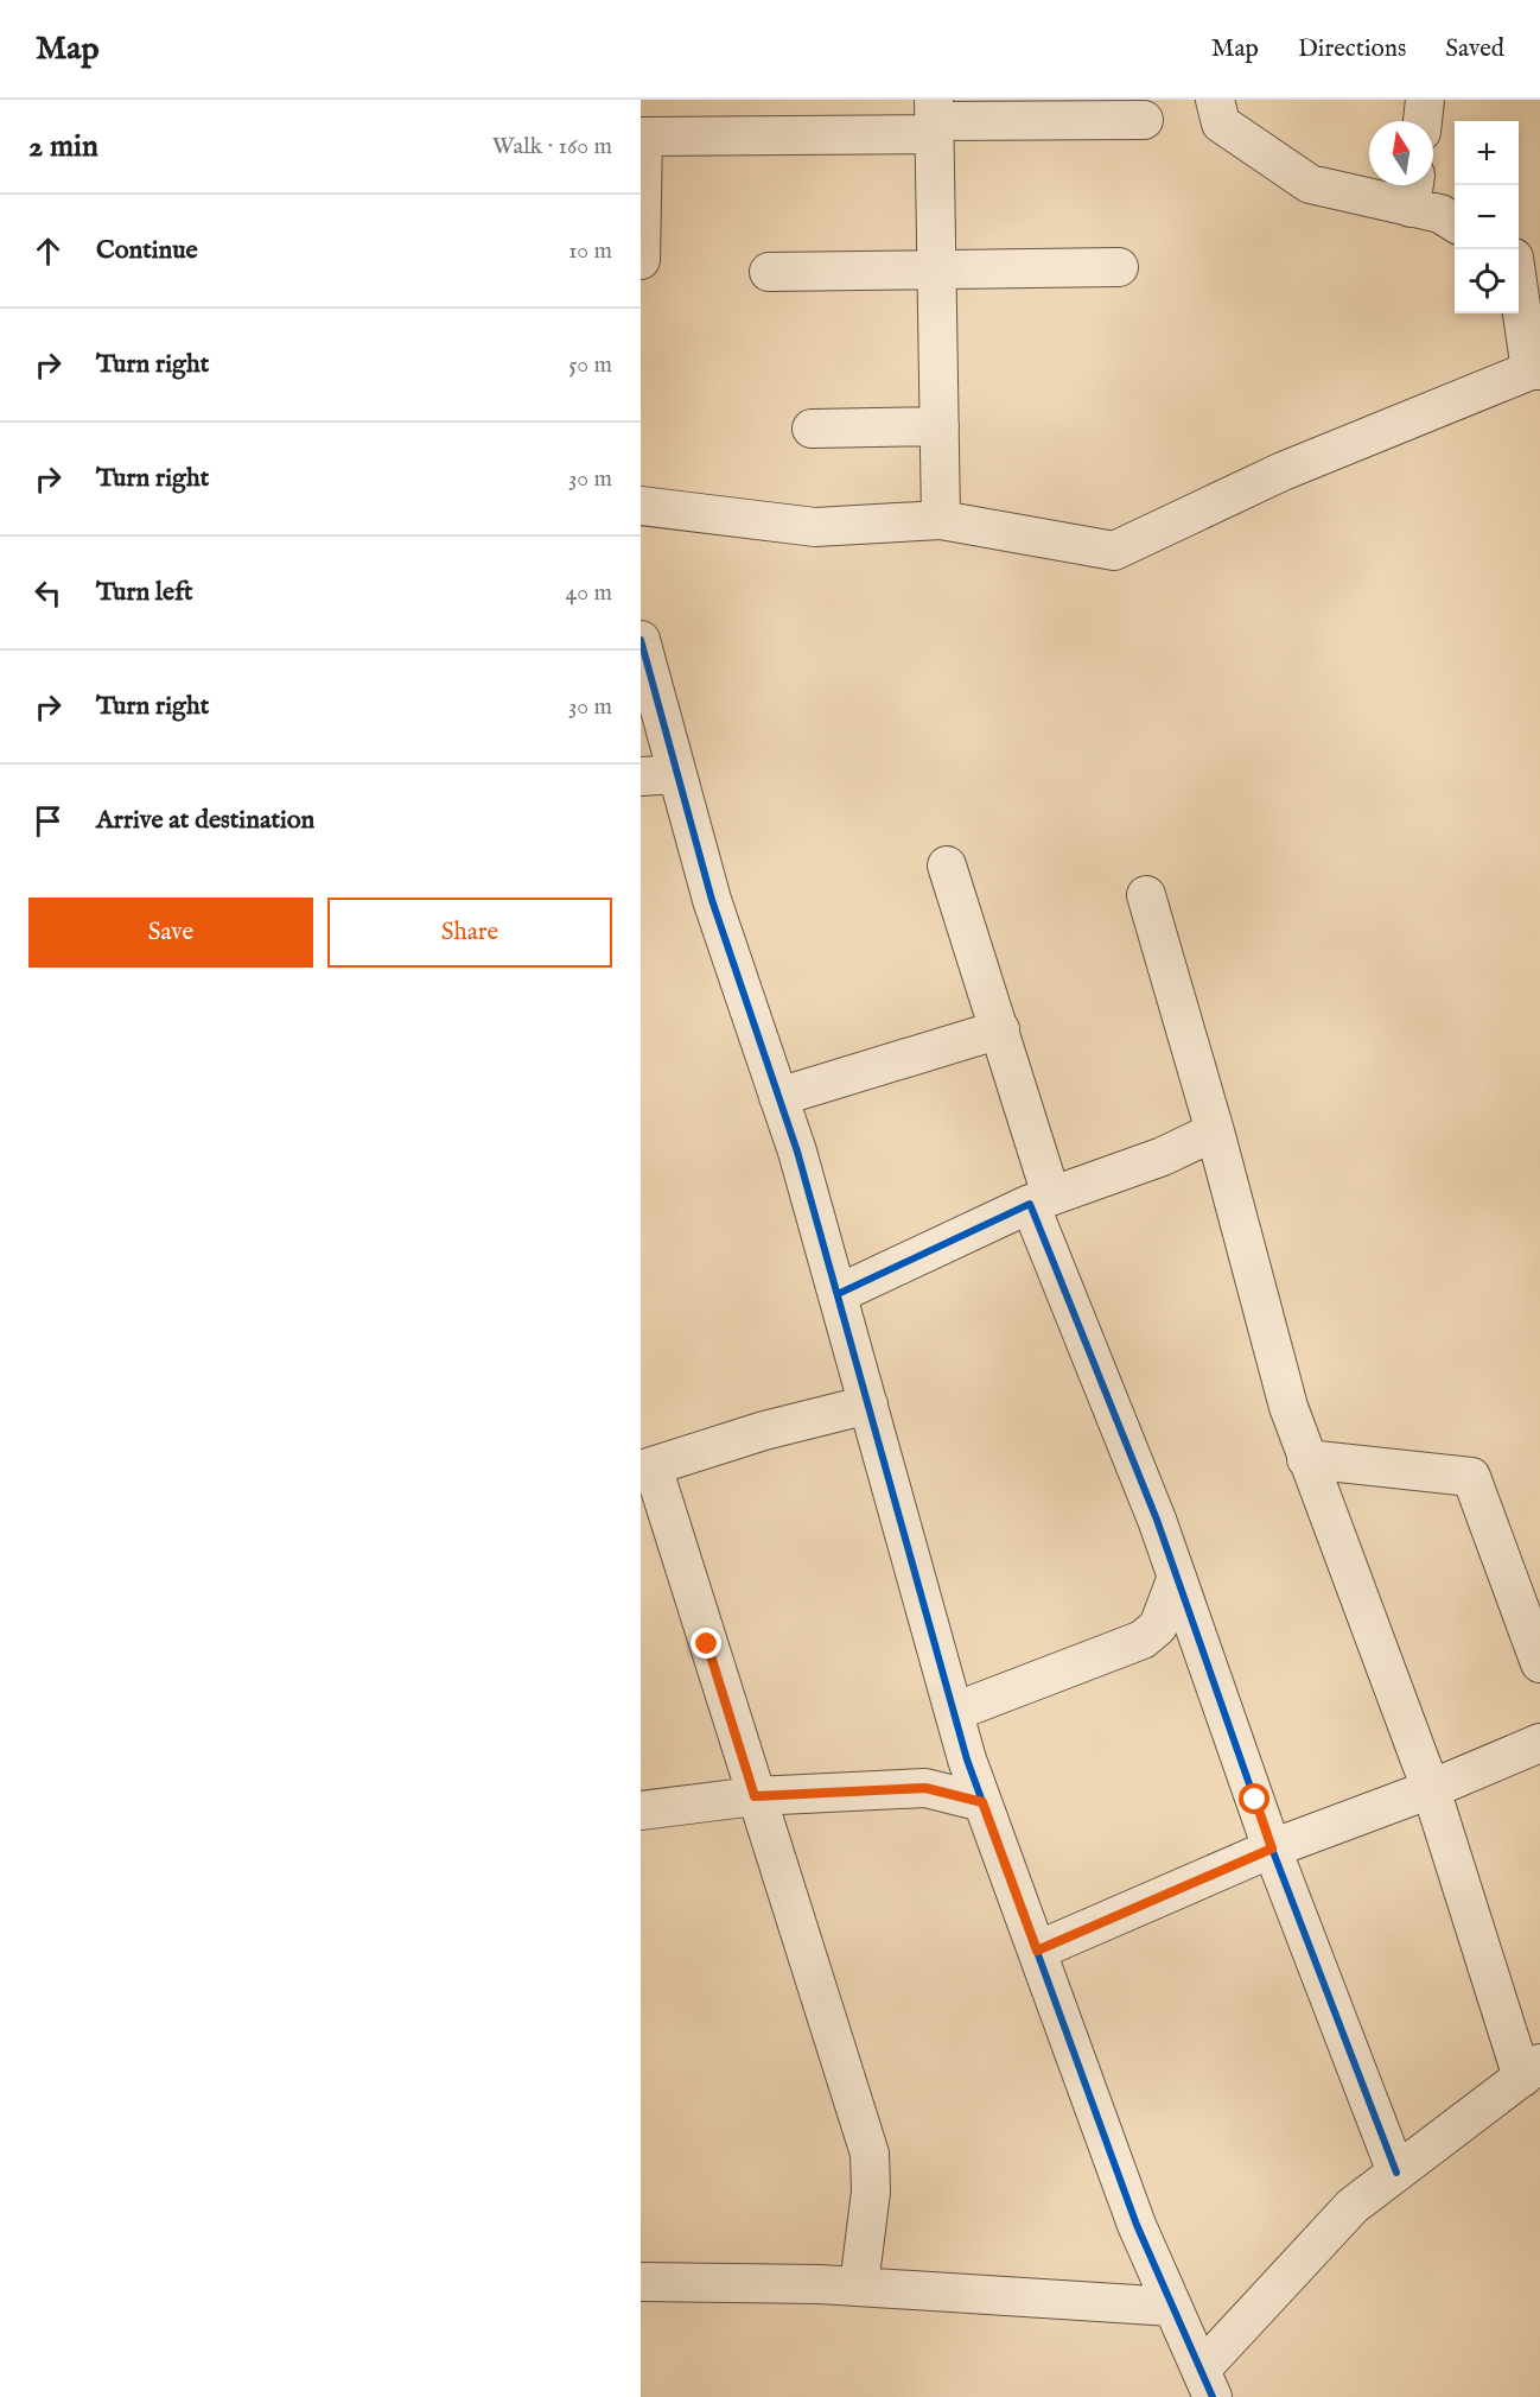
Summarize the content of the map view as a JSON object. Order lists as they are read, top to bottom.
{
  "north": "top",
  "page": {
    "header": "Map",
    "nav": ["Map", "Directions", "Saved"],
    "heading": ["2 min", "Walk · 160 m"],
    "map_buttons": ["+", "−"],
    "list": [
      ["Continue", "10 m"],
      ["Turn right", "50 m"],
      ["Turn right", "30 m"],
      ["Turn left", "40 m"],
      ["Turn right", "30 m"],
      "Arrive at destination"
    ],
    "buttons": ["Save", "Share"]
  }
}
